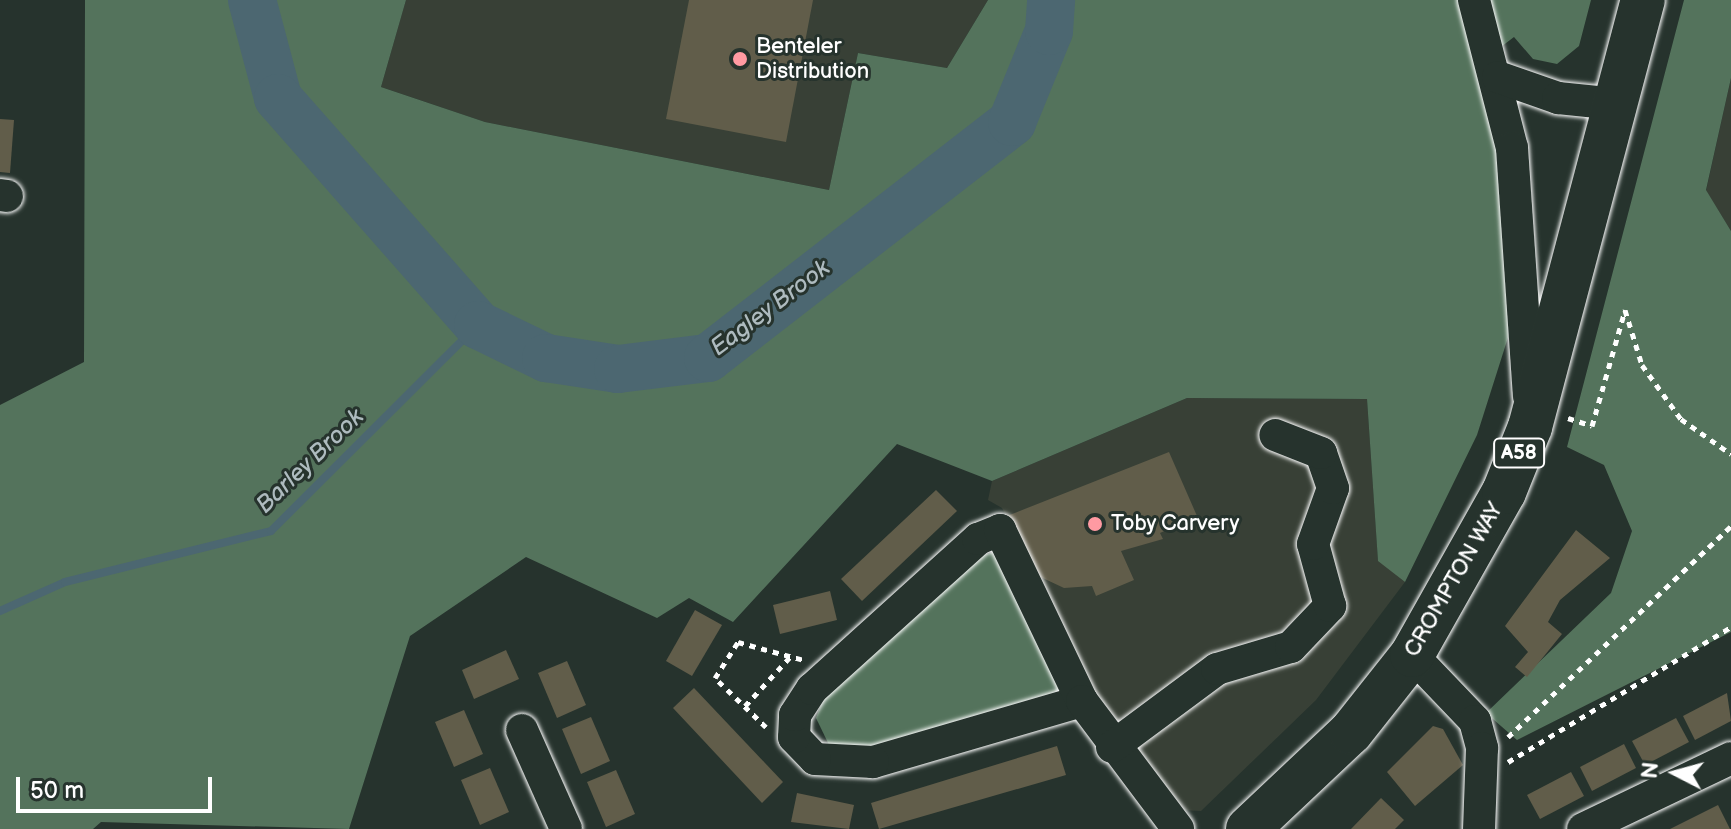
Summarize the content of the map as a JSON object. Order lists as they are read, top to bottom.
{
  "streets": {
    "highway": ["A58", "CROMPTON WAY"]
  },
  "water": ["Eagley Brook", "Barley Brook"],
  "places": ["Benteler Distribution", "Toby Carvery"],
  "scale_bar": "50 m",
  "north": "left"
}
